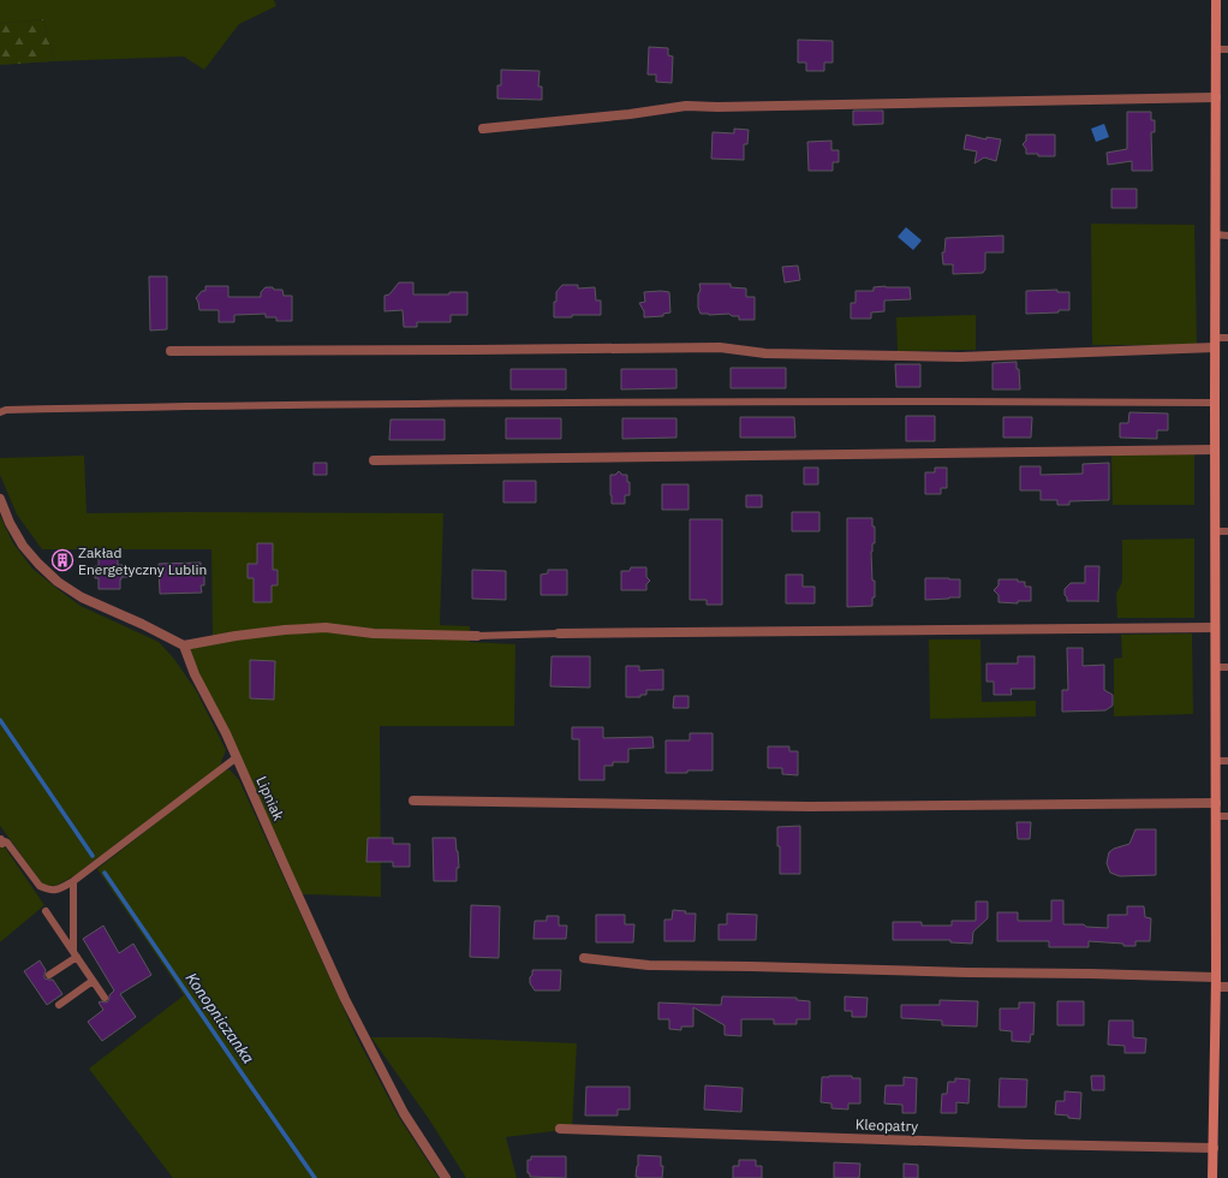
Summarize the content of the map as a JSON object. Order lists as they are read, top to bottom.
{
  "streets": {
    "street": ["Lipniak", "Kleopatry"]
  },
  "water": ["Konopniczanka"],
  "places": {
    "building": ["Zakład Energetyczny Lublin"]
  }
}
